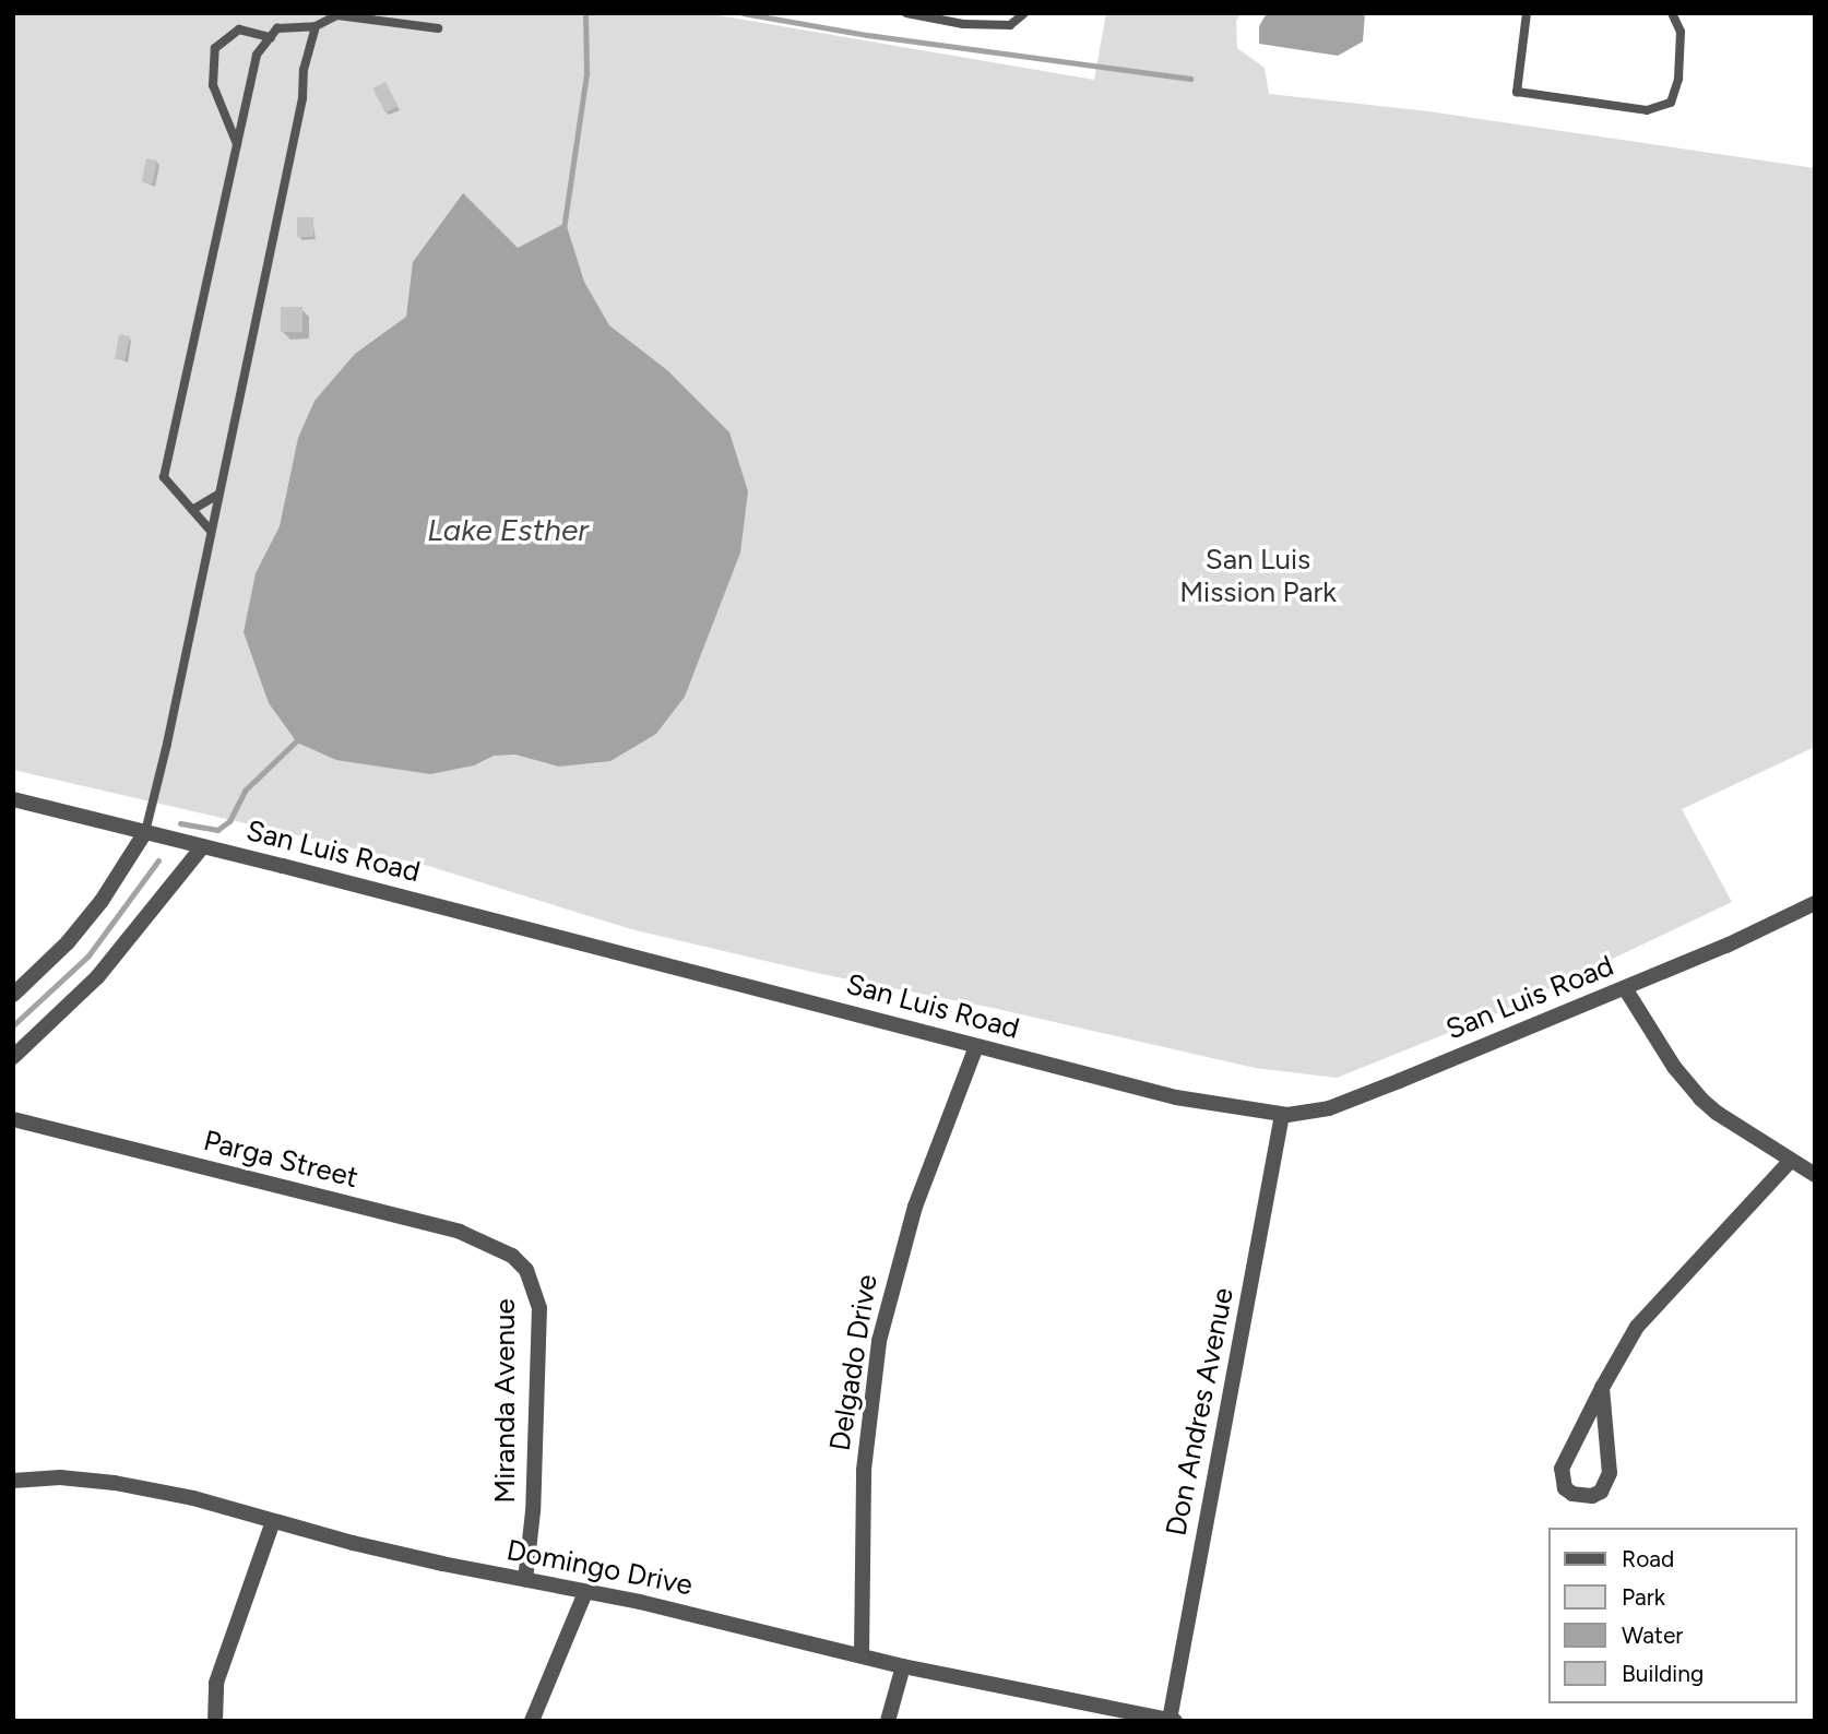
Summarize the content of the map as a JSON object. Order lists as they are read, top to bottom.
{
  "streets": {
    "street": [
      "San Luis Road",
      "Parga Street",
      "Delgado Drive",
      "Miranda Avenue",
      "Don Andres Avenue",
      "Domingo Drive"
    ]
  },
  "crossings": [
    ["San Luis Road", "Delgado Drive"],
    ["San Luis Road", "Don Andres Avenue"],
    ["Parga Street", "Miranda Avenue"],
    ["Delgado Drive", "Domingo Drive"],
    ["Miranda Avenue", "Domingo Drive"],
    ["Don Andres Avenue", "Domingo Drive"]
  ],
  "water": ["Lake Esther"],
  "parks": ["San Luis Mission Park"],
  "legend": [
    "Road",
    "Park",
    "Water",
    "Building"
  ]
}
